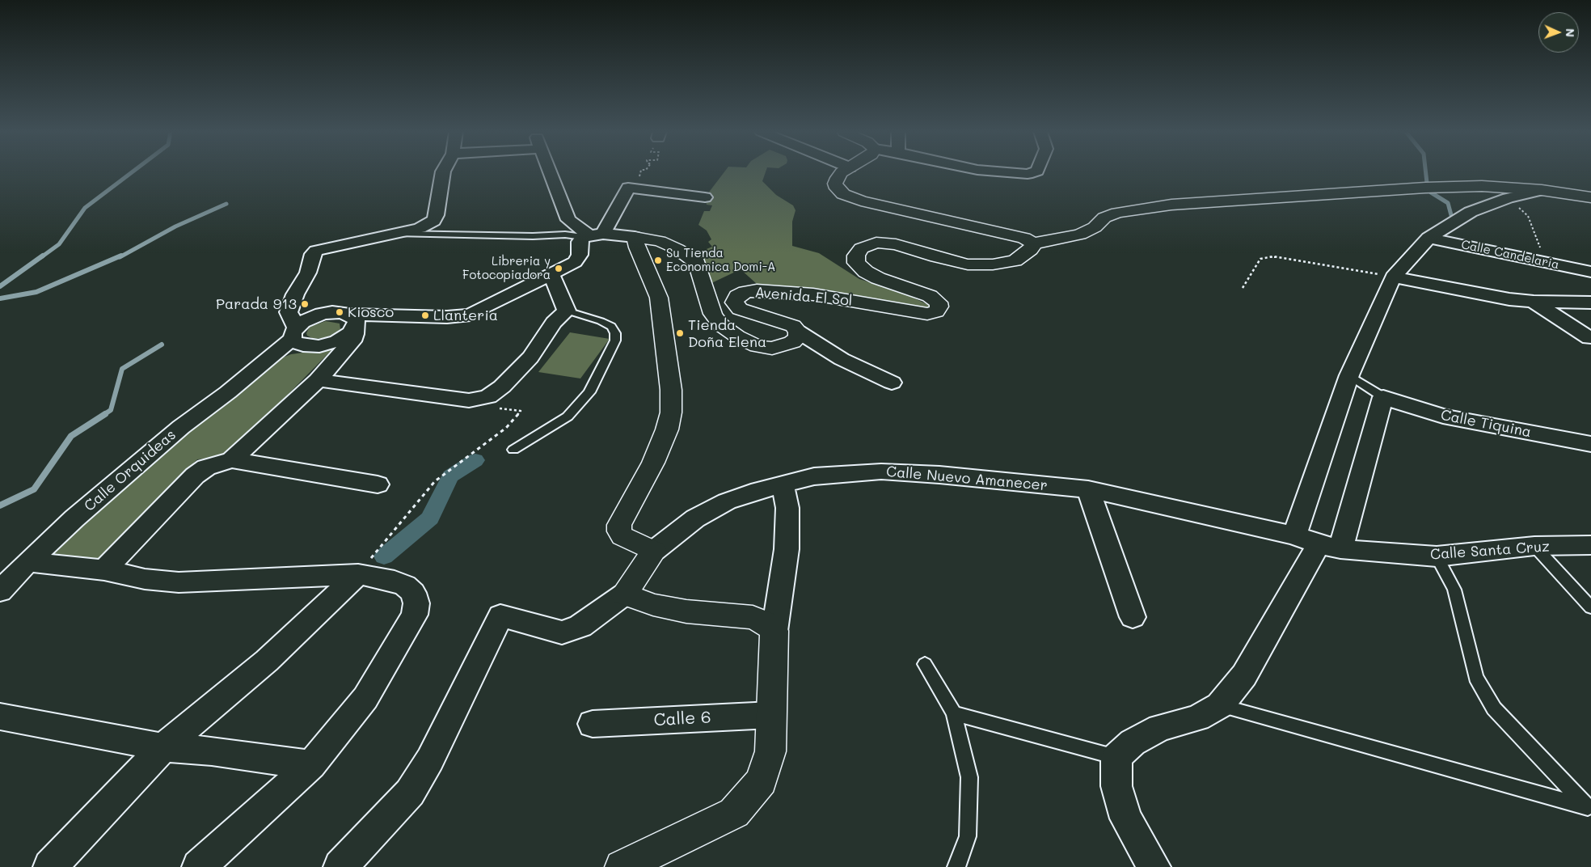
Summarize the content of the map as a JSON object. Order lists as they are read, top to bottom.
{
  "streets": {
    "street": [
      "Calle Candelaria",
      "Avenida El Sol",
      "Calle Tiquina",
      "Calle Orquideas",
      "Calle Nuevo Amanecer",
      "Calle Santa Cruz",
      "Calle 6"
    ]
  },
  "crossings": [
    ["Calle Nuevo Amanecer", "Calle Santa Cruz"]
  ],
  "places": [
    "Su Tienda Economica Domi-A",
    "Libreria y Fotocopiadora",
    "Parada 913",
    "Kiosco",
    "Llanteria",
    "Tienda Doña Elena"
  ],
  "north": "right"
}
